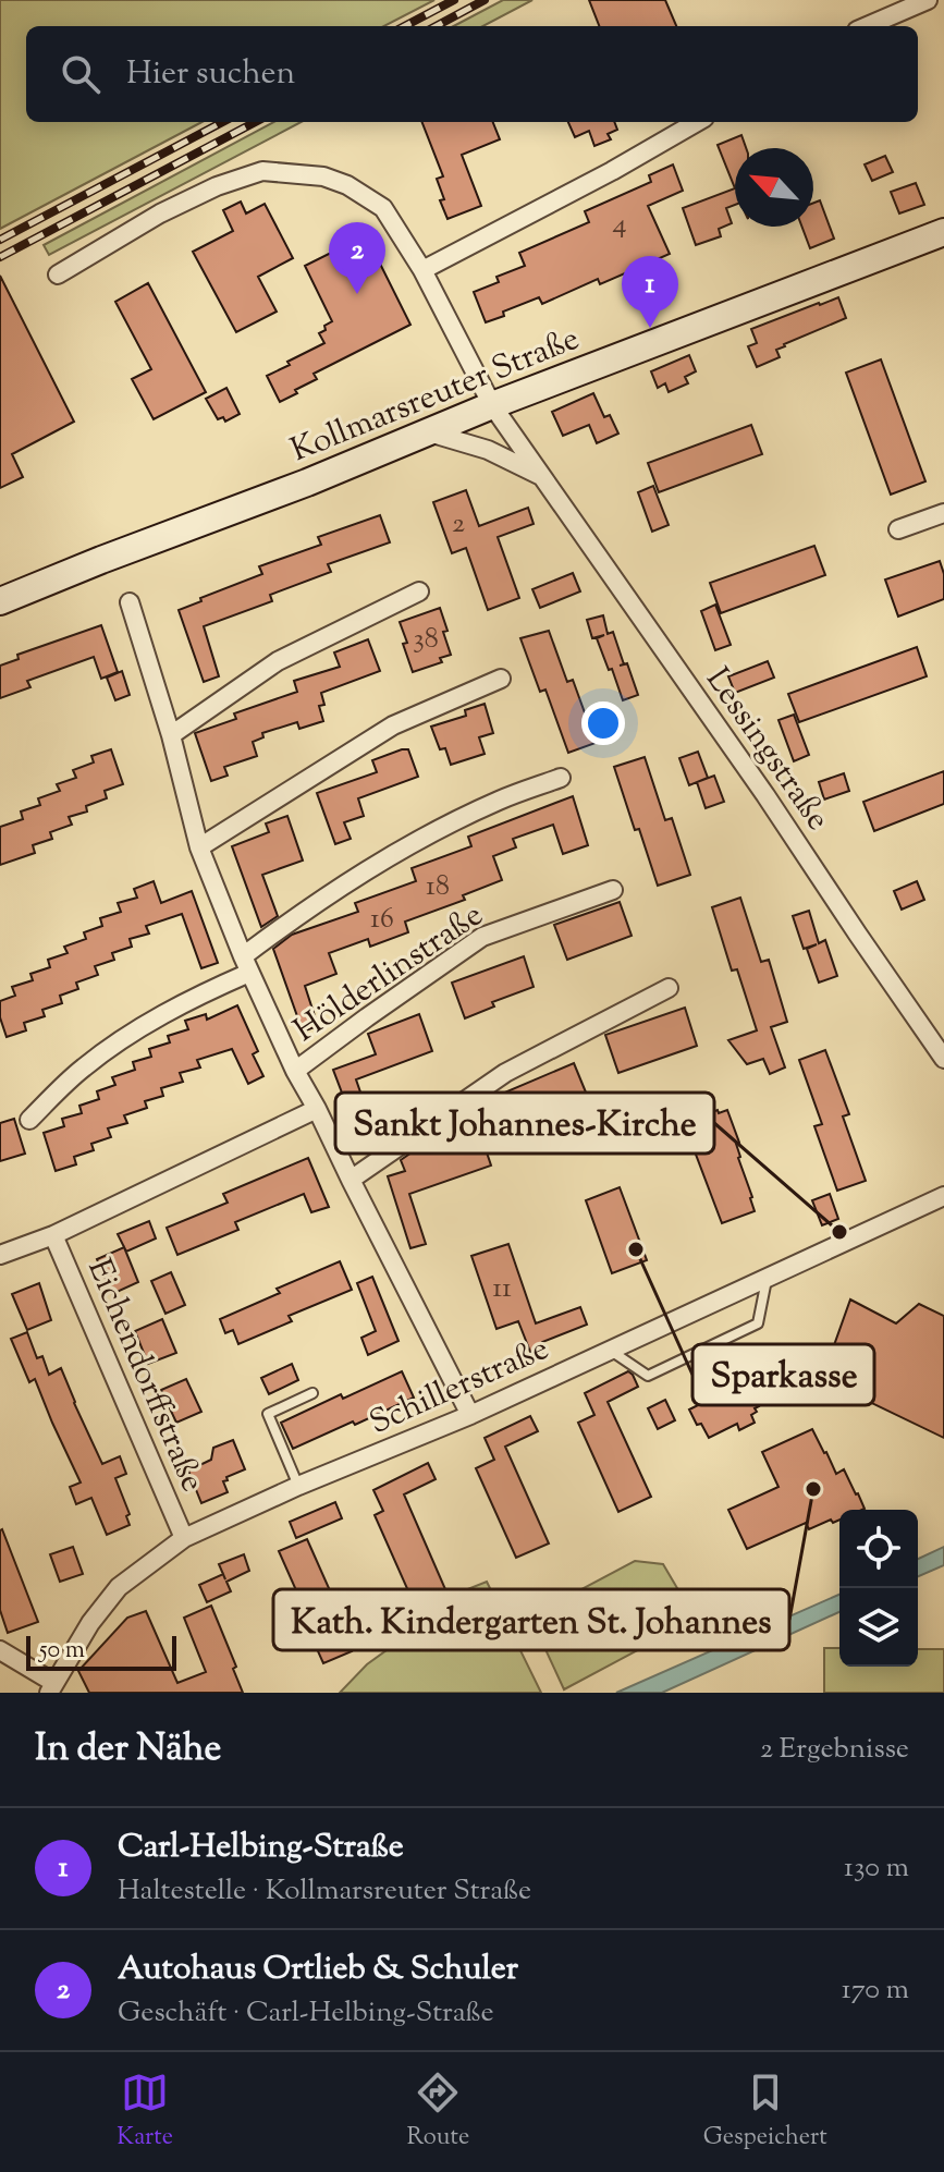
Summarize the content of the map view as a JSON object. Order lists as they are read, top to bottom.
{
  "streets": {
    "main road": ["Kollmarsreuter Straße"],
    "street": [
      "Lessingstraße",
      "Hölderlinstraße",
      "Eichendorffstraße",
      "Schillerstraße"
    ]
  },
  "crossings": [
    ["Kollmarsreuter Straße", "Lessingstraße"],
    ["Hölderlinstraße", "Schillerstraße"],
    ["Eichendorffstraße", "Schillerstraße"]
  ],
  "places": ["Sankt Johannes-Kirche", "Sparkasse", "Kath. Kindergarten St. Johannes"],
  "house_numbers": [
    "4",
    "2",
    "38",
    "18",
    "16",
    "11"
  ],
  "scale_bar": "50 m",
  "north": "top left",
  "page": {
    "search": "Hier suchen",
    "pins": ["2", "1"],
    "scale": "50 m",
    "heading": ["In der Nähe", "2 Ergebnisse"],
    "list": [
      {
        "mark": "1",
        "name": "Carl-Helbing-Straße",
        "note": "Haltestelle · Kollmarsreuter Straße",
        "value": "130 m"
      },
      {
        "mark": "2",
        "name": "Autohaus Ortlieb & Schuler",
        "note": "Geschäft · Carl-Helbing-Straße",
        "value": "170 m"
      }
    ],
    "nav": ["Karte", "Route", "Gespeichert"]
  }
}
